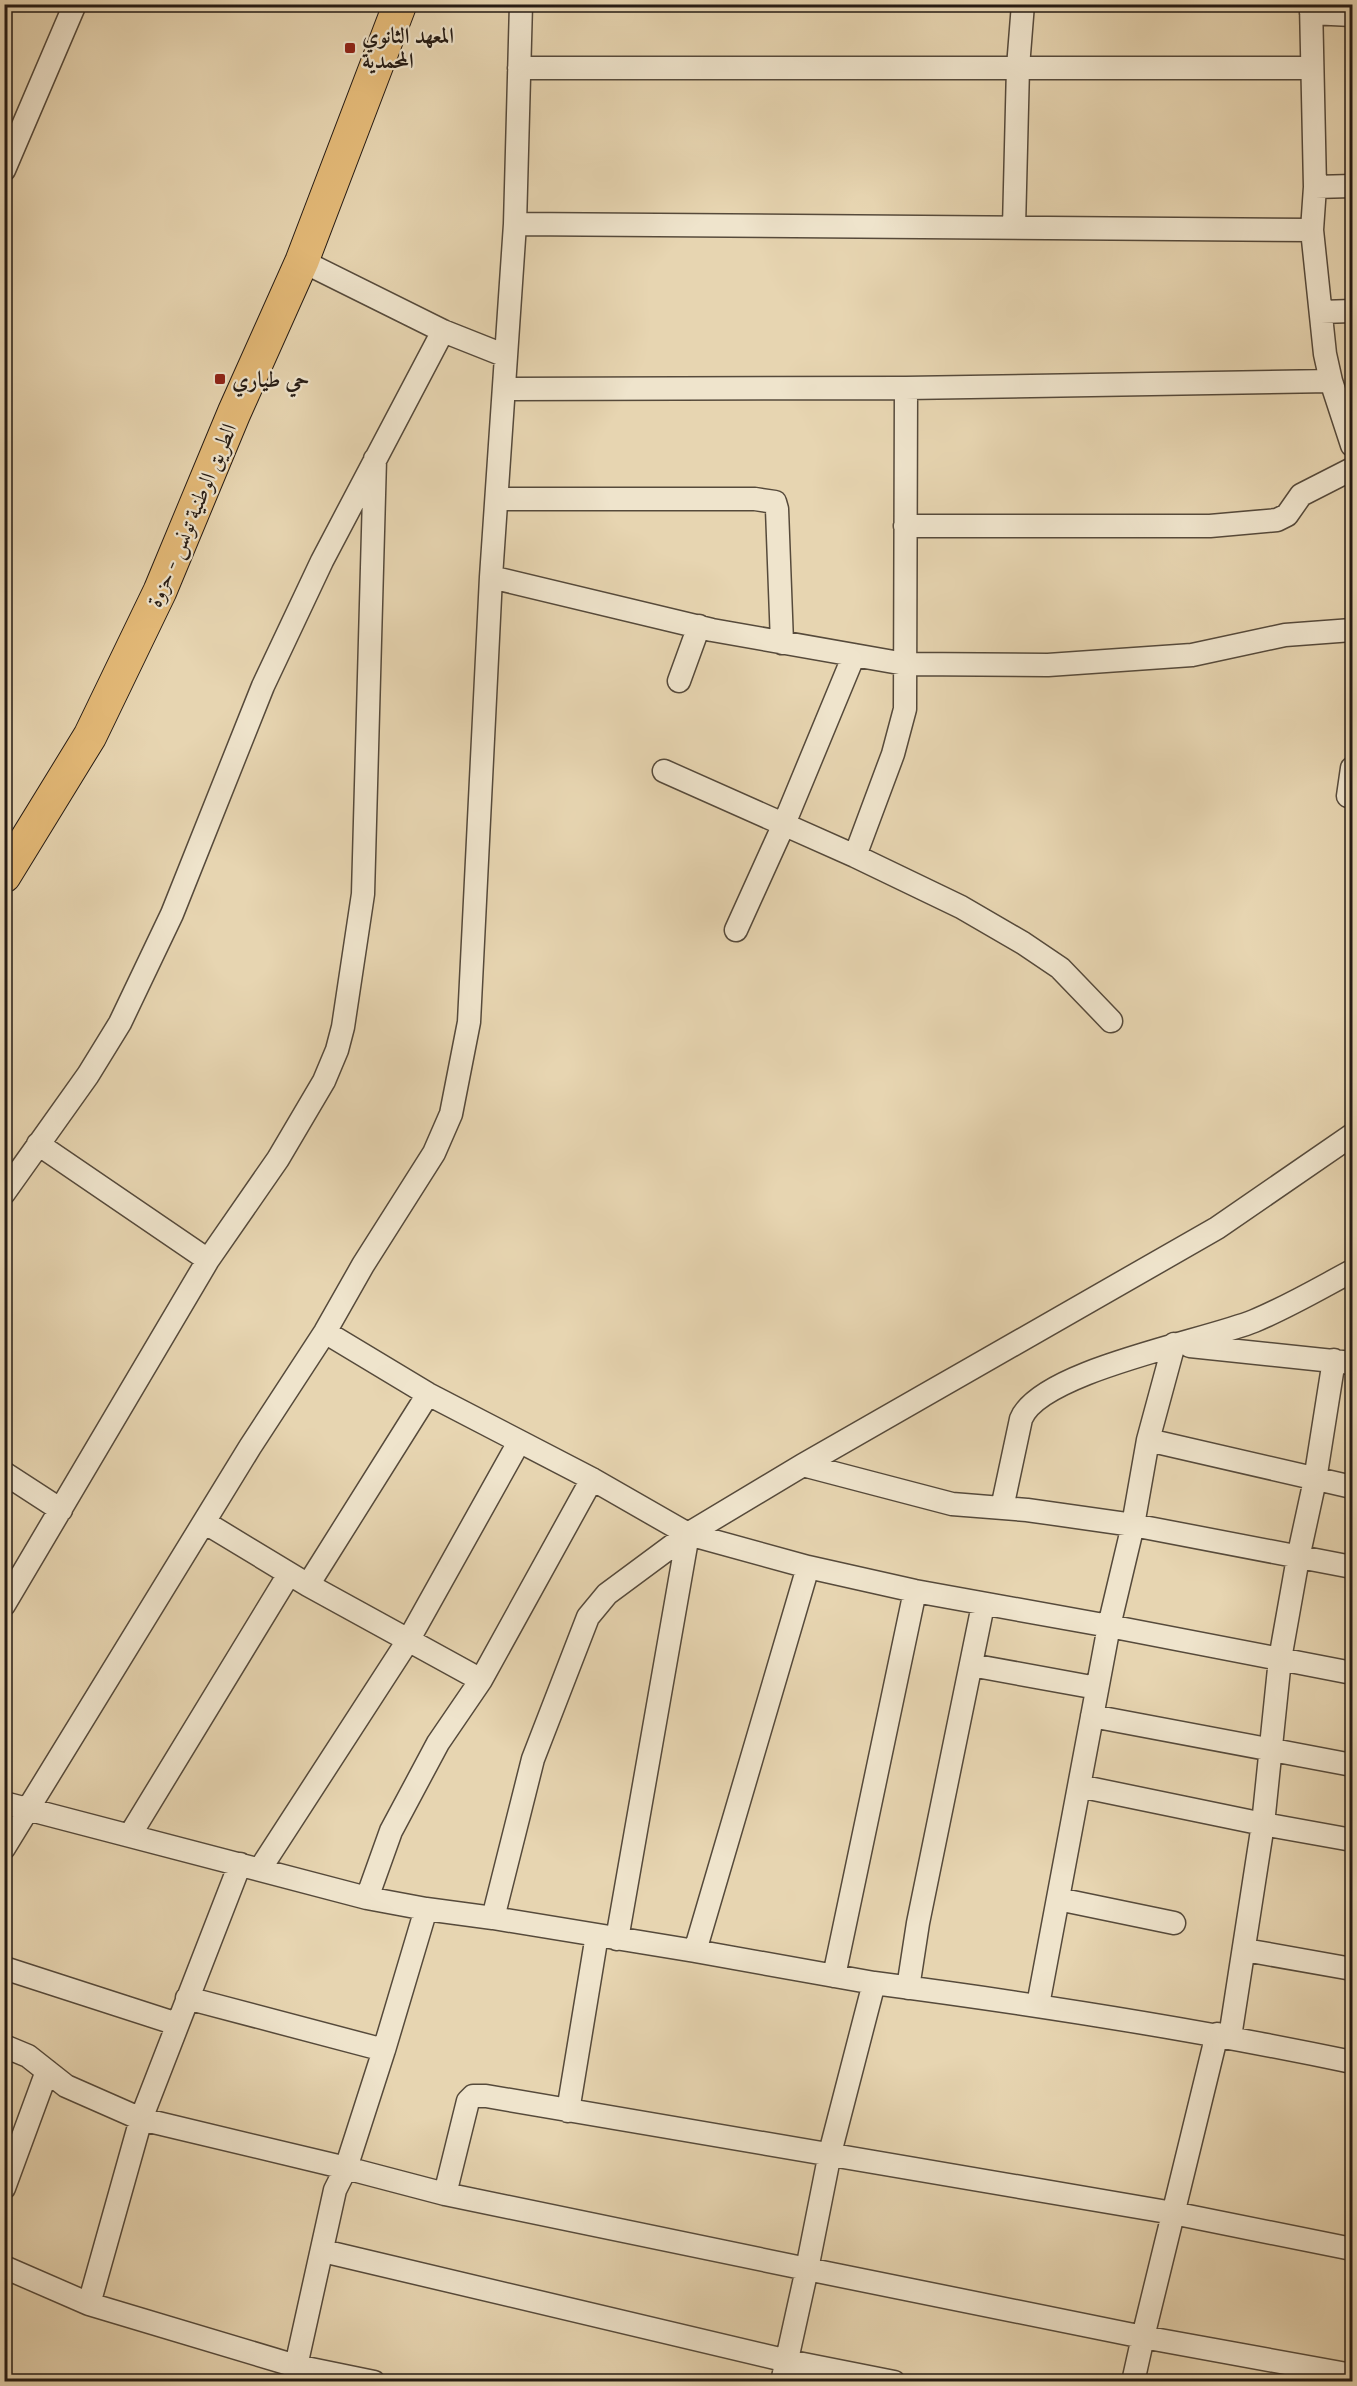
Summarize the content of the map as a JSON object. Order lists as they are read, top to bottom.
{
  "streets": {
    "main road": ["الطريق الوطنية تونس - حزوة"]
  },
  "places": {
    "transit": ["المعهد الثانوي المحمدية", "حي طياري"]
  }
}
